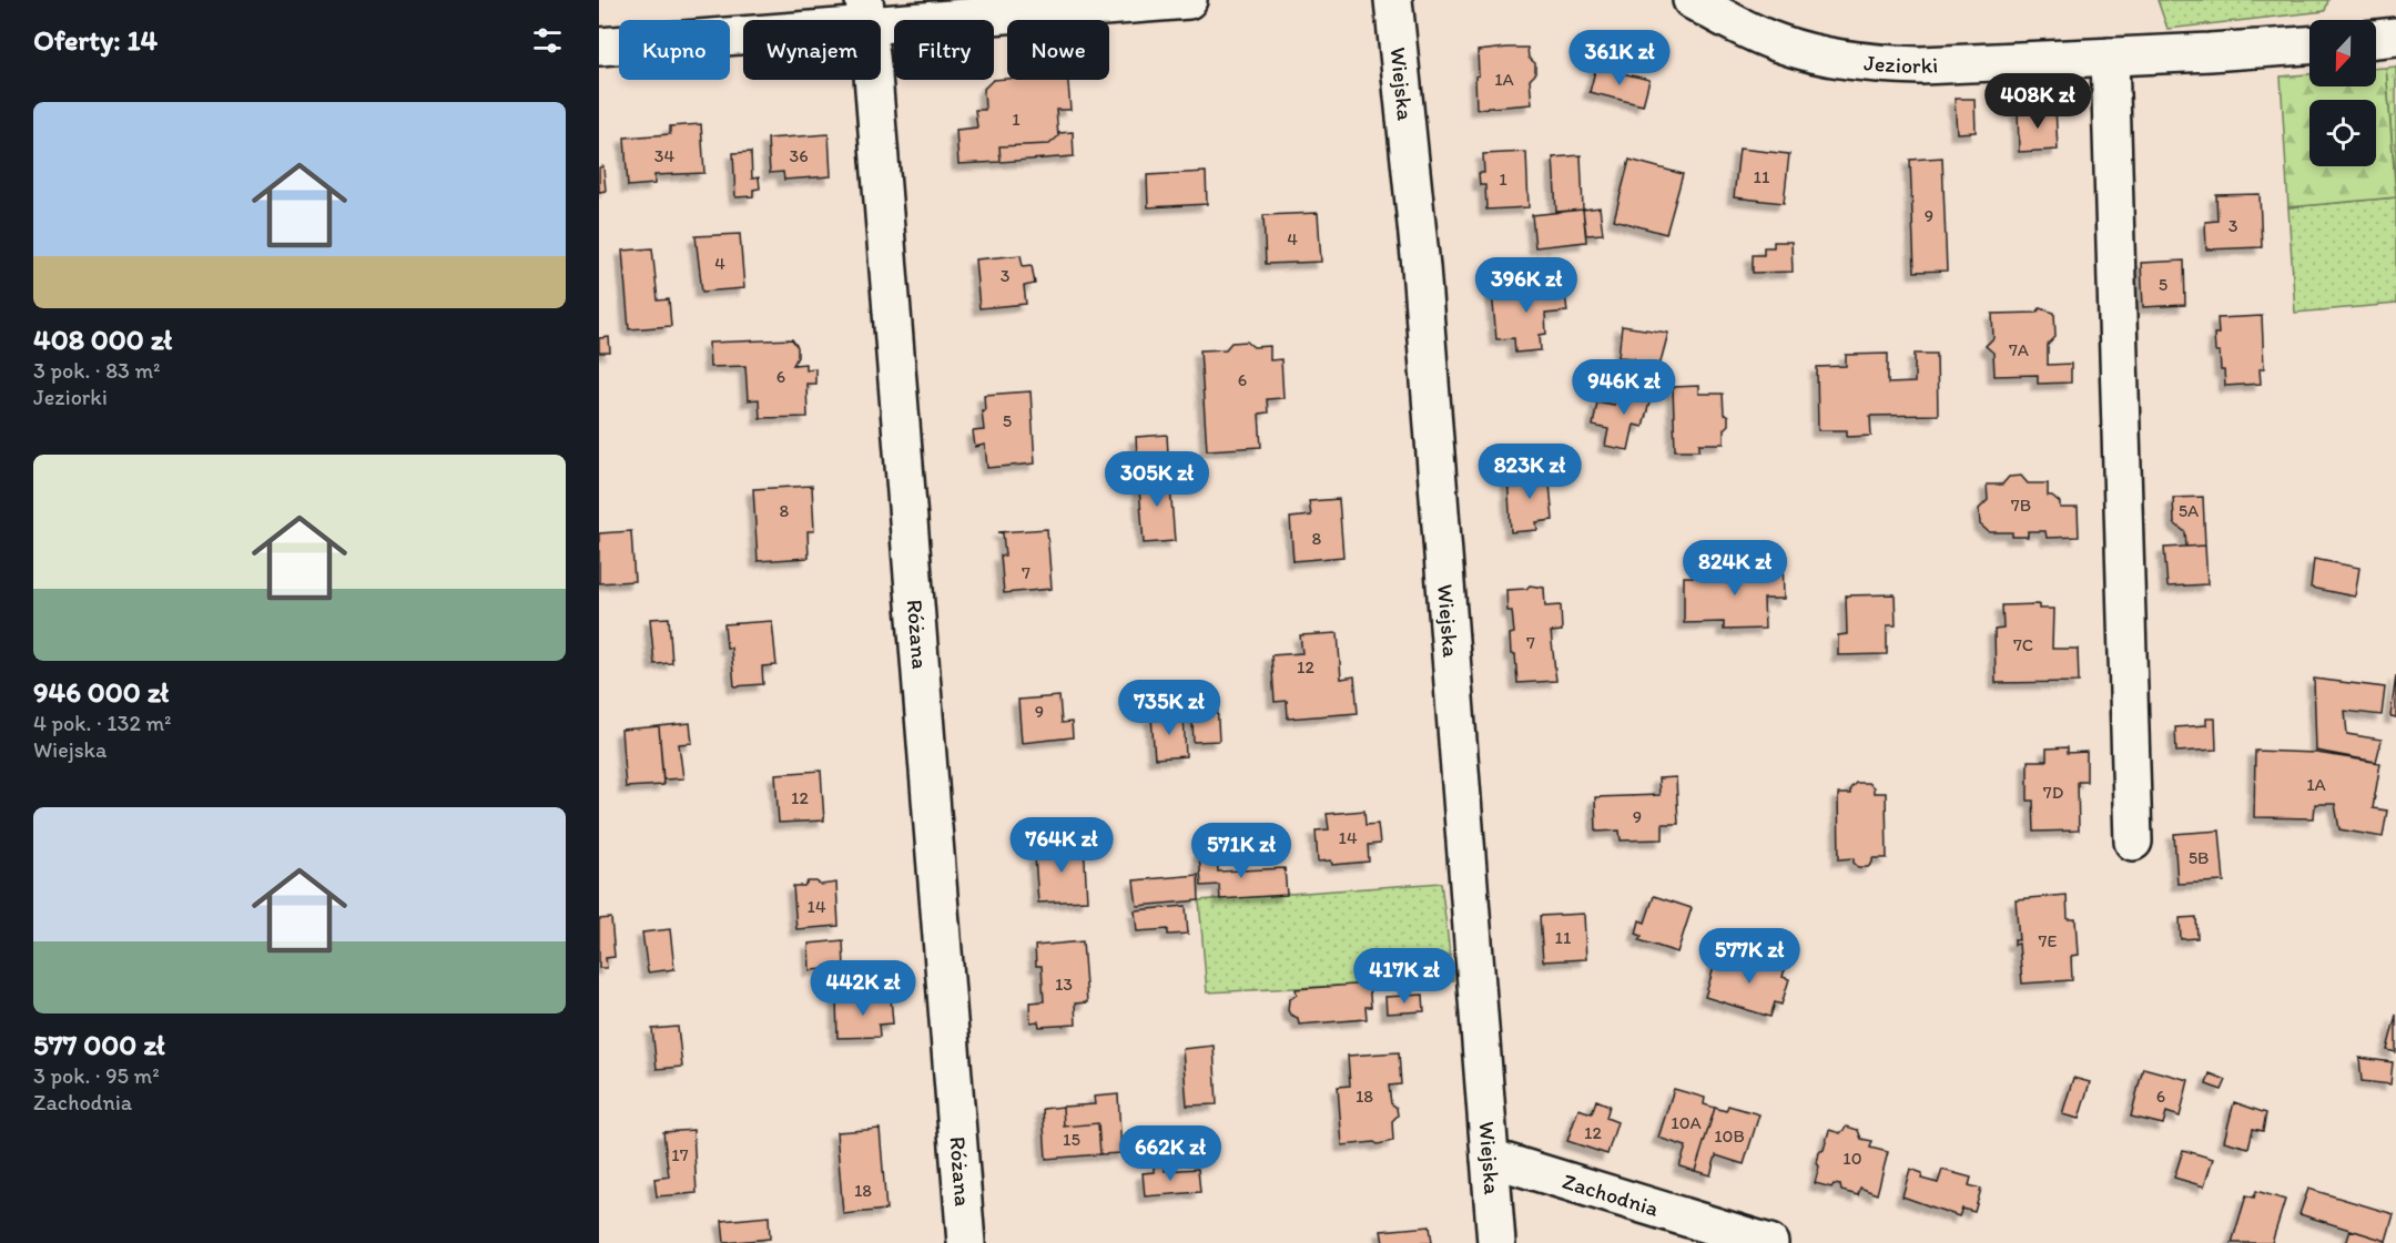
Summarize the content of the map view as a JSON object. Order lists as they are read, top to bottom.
{
  "streets": {
    "street": [
      "Jeziorki",
      "Wiejska",
      "Różana",
      "Zachodnia"
    ]
  },
  "crossings": [
    ["Wiejska", "Zachodnia"]
  ],
  "house_numbers": [
    "1A",
    "1",
    "34",
    "36",
    "11",
    "1",
    "9",
    "3",
    "4",
    "4",
    "3",
    "5",
    "7A",
    "6",
    "6",
    "5",
    "7B",
    "8",
    "5A",
    "8",
    "7",
    "7",
    "7C",
    "12",
    "9",
    "1A",
    "7D",
    "12",
    "9",
    "14",
    "5B",
    "14",
    "11",
    "7E",
    "13",
    "18",
    "6",
    "10A",
    "12",
    "10B",
    "15",
    "17",
    "10",
    "18"
  ],
  "north": "bottom",
  "page": {
    "heading": "Oferty: 14",
    "chip": [
      "Kupno",
      "Wynajem",
      "Filtry",
      "Nowe"
    ],
    "price": [
      "361K zł",
      "408K zł",
      "396K zł",
      "946K zł",
      "823K zł",
      "305K zł",
      "824K zł",
      "735K zł",
      "764K zł",
      "571K zł",
      "577K zł",
      "417K zł",
      "442K zł",
      "662K zł"
    ],
    "list": [
      {
        "name": "408 000 zł",
        "note": "3 pok. · 83 m² · Jeziorki"
      },
      {
        "name": "946 000 zł",
        "note": "4 pok. · 132 m² · Wiejska"
      },
      {
        "name": "577 000 zł",
        "note": "3 pok. · 95 m² · Zachodnia"
      }
    ]
  }
}
